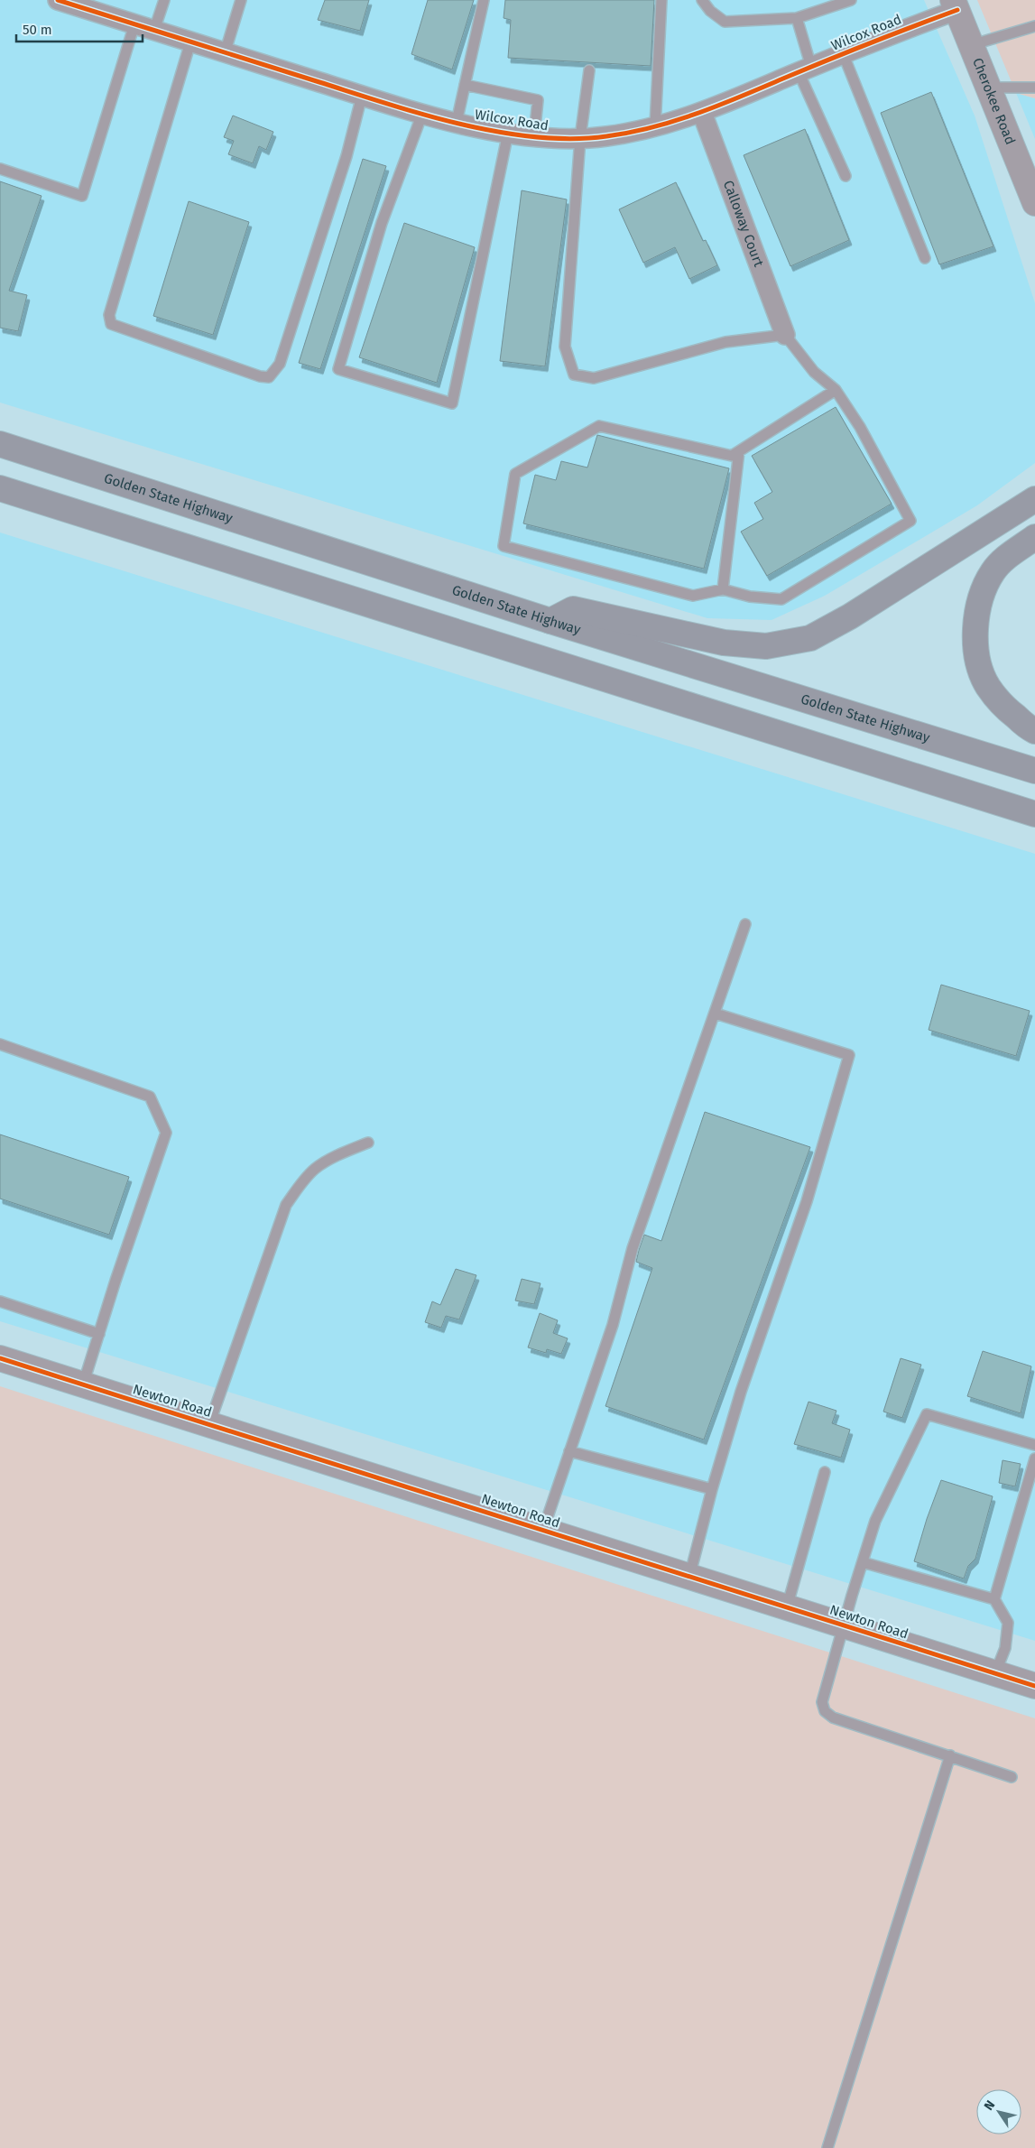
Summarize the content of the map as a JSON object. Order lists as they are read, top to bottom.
{
  "streets": {
    "highway": ["Golden State Highway"],
    "street": [
      "Wilcox Road",
      "Cherokee Road",
      "Calloway Court",
      "Newton Road"
    ]
  },
  "crossings": [
    ["Wilcox Road", "Cherokee Road"],
    ["Wilcox Road", "Calloway Court"]
  ],
  "scale_bar": "50 m",
  "north": "top left"
}
